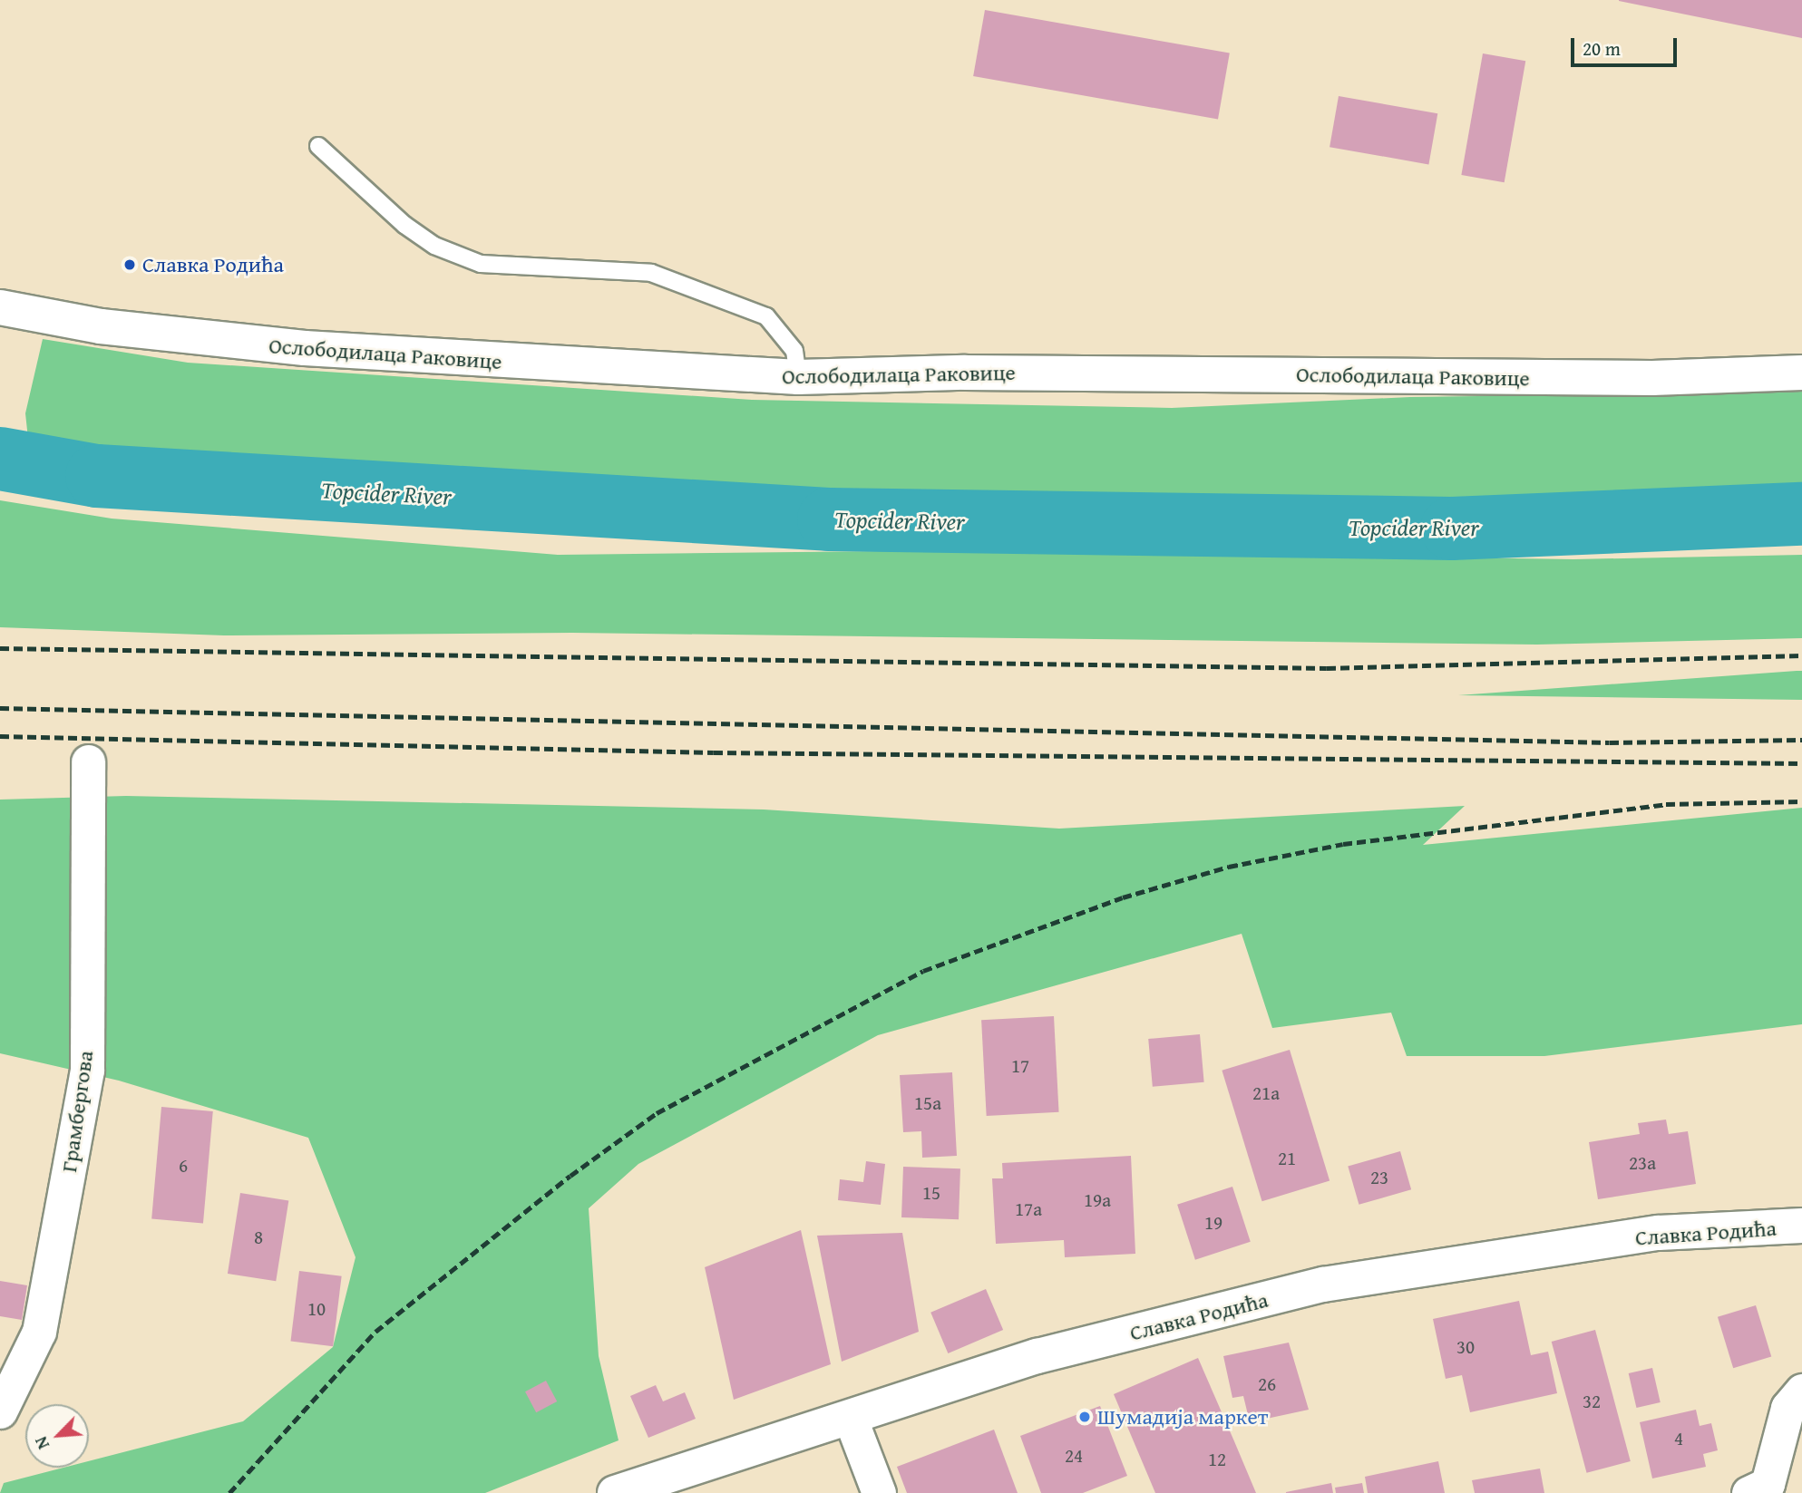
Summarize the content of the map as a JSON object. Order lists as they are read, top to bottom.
{
  "streets": {
    "main road": ["Ослободилаца Раковице", "Славка Родића"],
    "street": ["Грамбергова"]
  },
  "water": ["Topcider River"],
  "places": ["Славка Родића", "Шумадија маркет"],
  "house_numbers": [
    "17",
    "21a",
    "15a",
    "21",
    "23a",
    "6",
    "23",
    "15",
    "19a",
    "17a",
    "19",
    "8",
    "10",
    "30",
    "26",
    "32",
    "4",
    "24",
    "12"
  ],
  "scale_bar": "20 m",
  "north": "bottom left"
}
